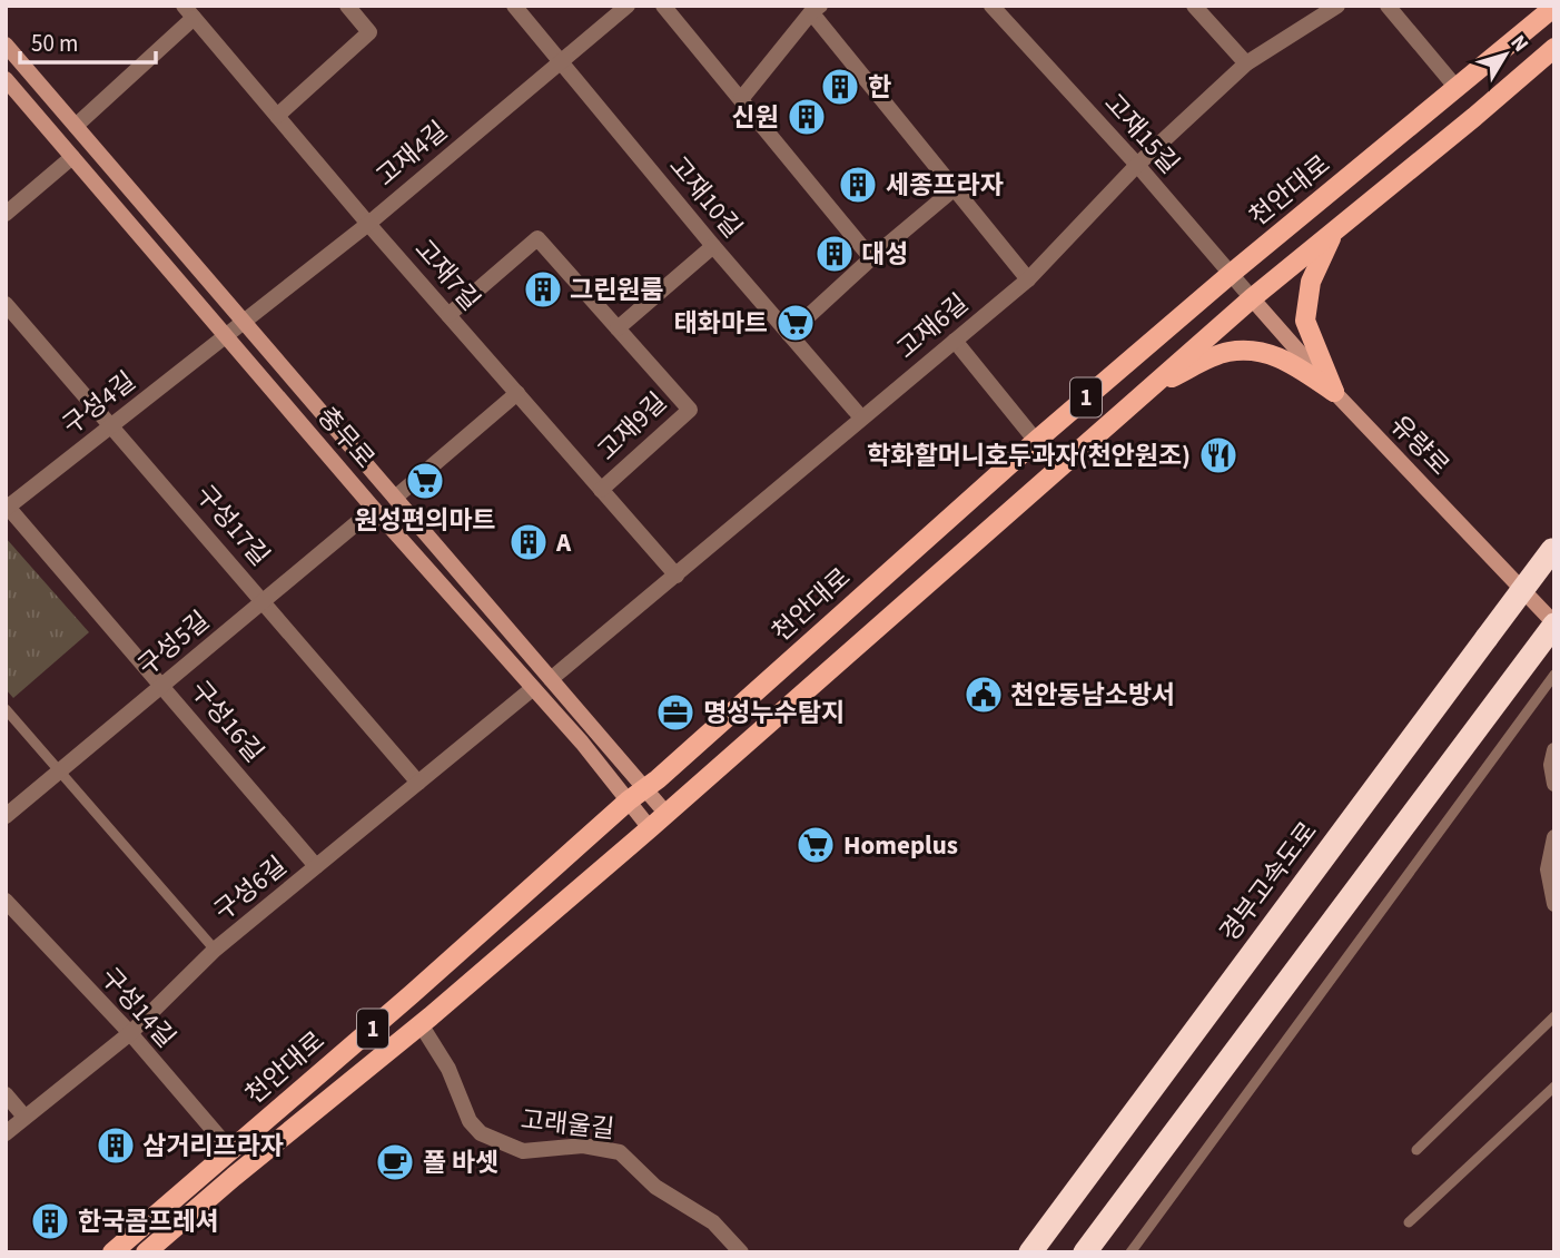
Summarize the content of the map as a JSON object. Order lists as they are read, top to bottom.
{
  "streets": {
    "highway": ["경부고속도로"],
    "main road": [
      "천안대로",
      "1",
      "충무로",
      "유량로"
    ],
    "street": [
      "고재15길",
      "고재4길",
      "고재10길",
      "고재7길",
      "고재6길",
      "구성4길",
      "고재9길",
      "구성17길",
      "구성5길",
      "구성16길",
      "구성6길",
      "구성14길",
      "고래울길"
    ]
  },
  "crossings": [
    ["고재15길", "천안대로"],
    ["고재15길", "고재6길"],
    ["고재15길", "유량로"],
    ["고재4길", "고재10길"],
    ["고재4길", "고재7길"],
    ["고재4길", "구성4길"],
    ["고재4길", "충무로"],
    ["천안대로", "충무로"],
    ["천안대로", "유량로"],
    ["천안대로", "구성14길"],
    ["천안대로", "고래울길"],
    ["고재10길", "고재6길"],
    ["고재7길", "고재6길"],
    ["고재7길", "고재9길"],
    ["고재6길", "충무로"],
    ["구성4길", "충무로"],
    ["구성4길", "구성17길"],
    ["구성4길", "구성16길"],
    ["충무로", "구성5길"],
    ["충무로", "구성6길"],
    ["구성17길", "구성5길"],
    ["구성17길", "구성6길"],
    ["구성5길", "구성16길"],
    ["구성16길", "구성6길"],
    ["구성6길", "구성14길"]
  ],
  "places": {
    "building": [
      "한",
      "신원",
      "세종프라자",
      "대성",
      "그린원룸",
      "A",
      "삼거리프라자",
      "한국콤프레셔"
    ],
    "supermarket": ["태화마트", "원성편의마트", "Homeplus"],
    "restaurant": ["학화할머니호두과자(천안원조)"],
    "public building": ["천안동남소방서"],
    "office": ["명성누수탐지"],
    "cafe": ["폴 바셋"]
  },
  "scale_bar": "50 m",
  "north": "top right"
}
